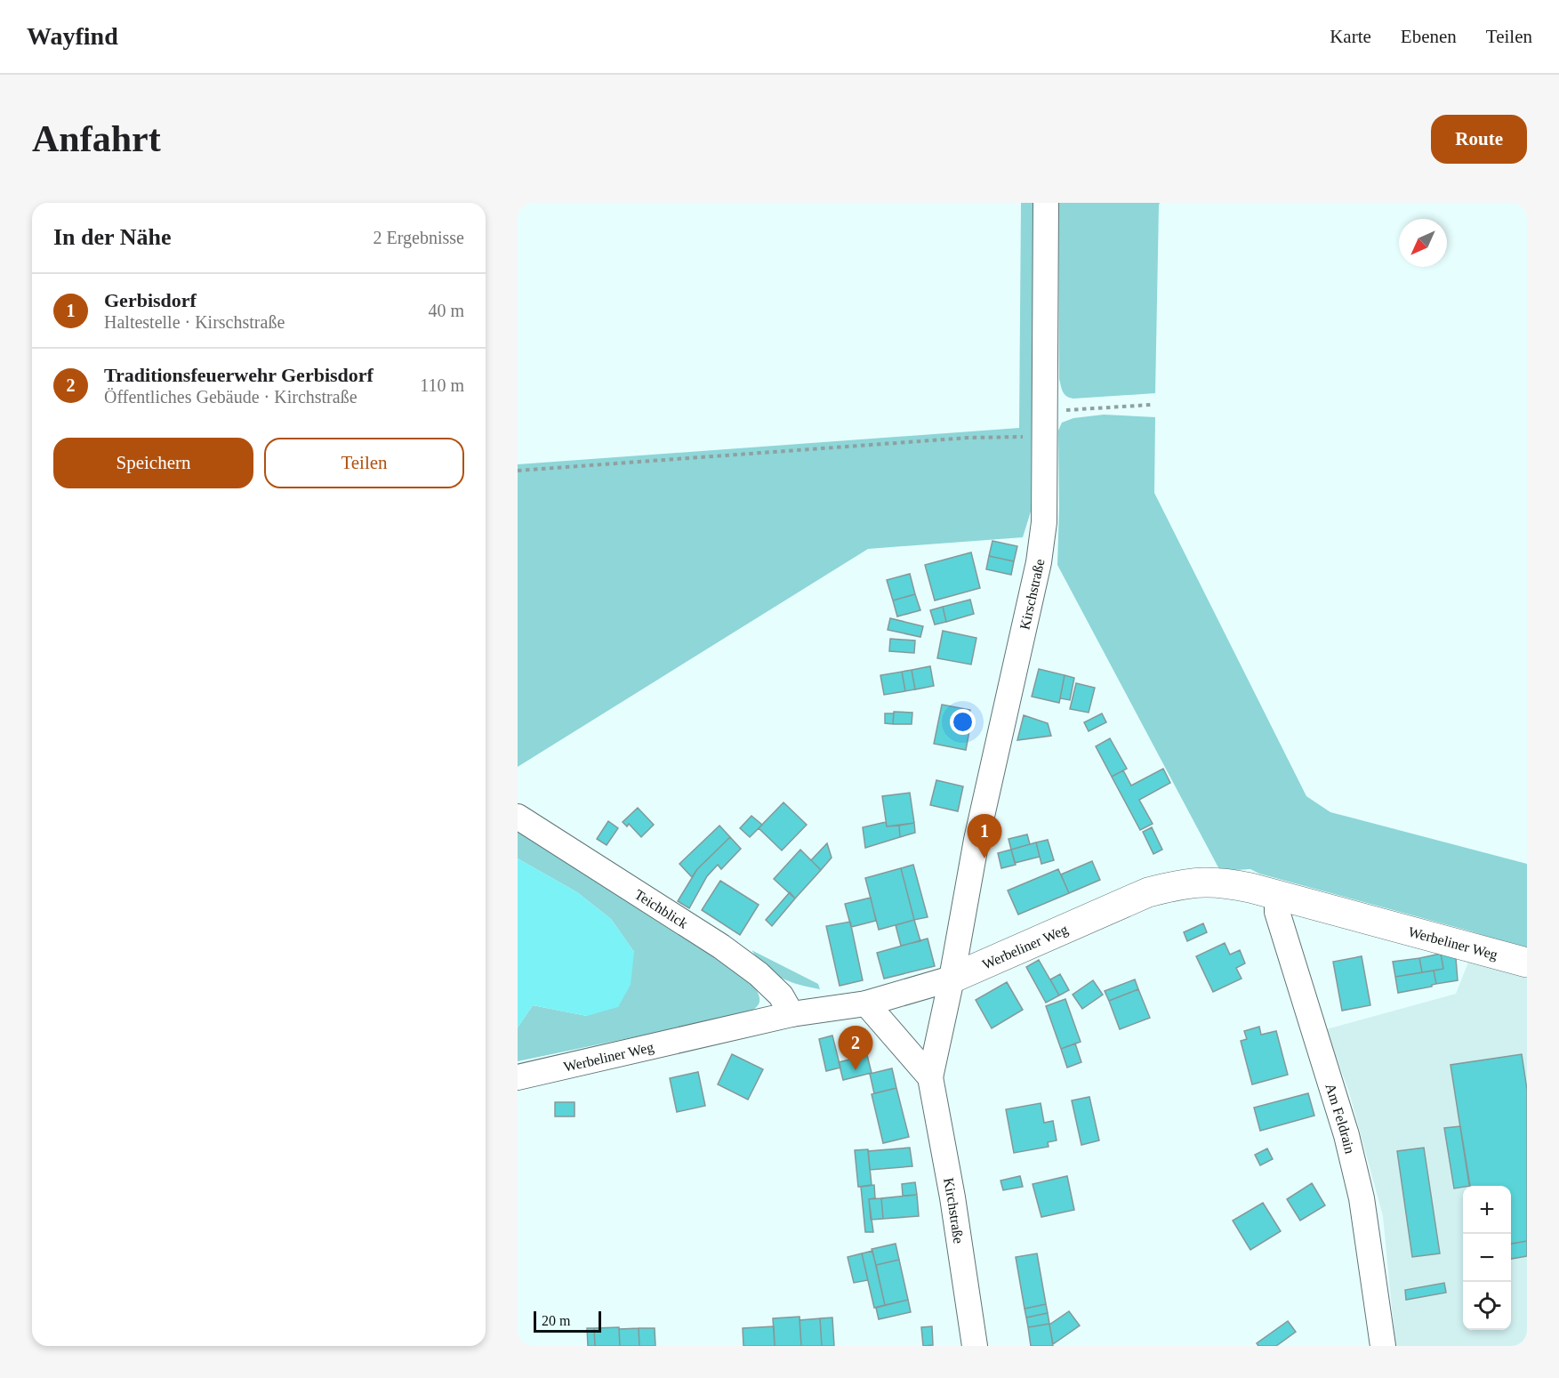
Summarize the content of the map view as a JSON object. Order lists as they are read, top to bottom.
{
  "streets": {
    "street": [
      "Kirschstraße",
      "Teichblick",
      "Werbeliner Weg",
      "Am Feldrain",
      "Kirchstraße"
    ]
  },
  "crossings": [
    ["Kirschstraße", "Werbeliner Weg"],
    ["Kirschstraße", "Kirchstraße"],
    ["Teichblick", "Werbeliner Weg"],
    ["Werbeliner Weg", "Am Feldrain"],
    ["Werbeliner Weg", "Kirchstraße"]
  ],
  "scale_bar": "20 m",
  "north": "bottom left",
  "page": {
    "header": "Wayfind",
    "nav": ["Karte", "Ebenen", "Teilen"],
    "buttons": [
      "Route",
      ["Speichern", "Teilen"]
    ],
    "title": "Anfahrt",
    "heading": ["In der Nähe", "2 Ergebnisse"],
    "list": [
      {
        "mark": "1",
        "name": "Gerbisdorf",
        "note": "Haltestelle · Kirschstraße",
        "value": "40 m"
      },
      {
        "mark": "2",
        "name": "Traditionsfeuerwehr Gerbisdorf",
        "note": "Öffentliches Gebäude · Kirchstraße",
        "value": "110 m"
      }
    ],
    "pins": ["1", "2"],
    "map_buttons": ["+", "−"],
    "scale": "20 m"
  }
}
